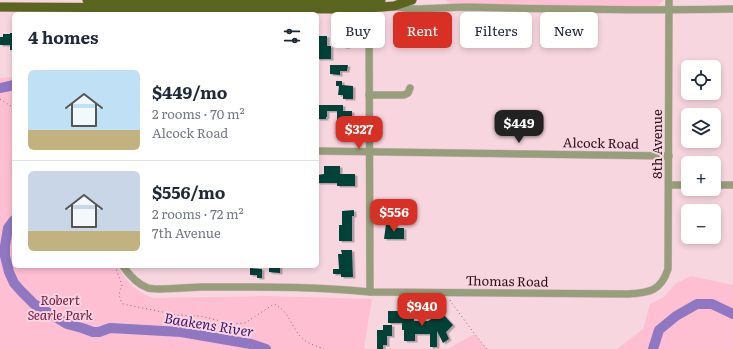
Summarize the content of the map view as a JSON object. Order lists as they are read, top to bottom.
{
  "streets": {
    "street": ["Alcock Road", "8th Avenue", "Thomas Road"]
  },
  "crossings": [
    ["Alcock Road", "8th Avenue"],
    ["8th Avenue", "Thomas Road"]
  ],
  "water": ["Baakens River"],
  "parks": ["Robert Searle Park"],
  "page": {
    "chip": [
      "Buy",
      "Rent",
      "Filters",
      "New"
    ],
    "heading": "4 homes",
    "map_buttons": ["+", "−"],
    "list": [
      {
        "name": "$449/mo",
        "note": "2 rooms · 70 m² · Alcock Road"
      },
      {
        "name": "$556/mo",
        "note": "2 rooms · 72 m² · 7th Avenue"
      }
    ],
    "price": [
      "$449",
      "$327",
      "$556",
      "$940"
    ]
  }
}
